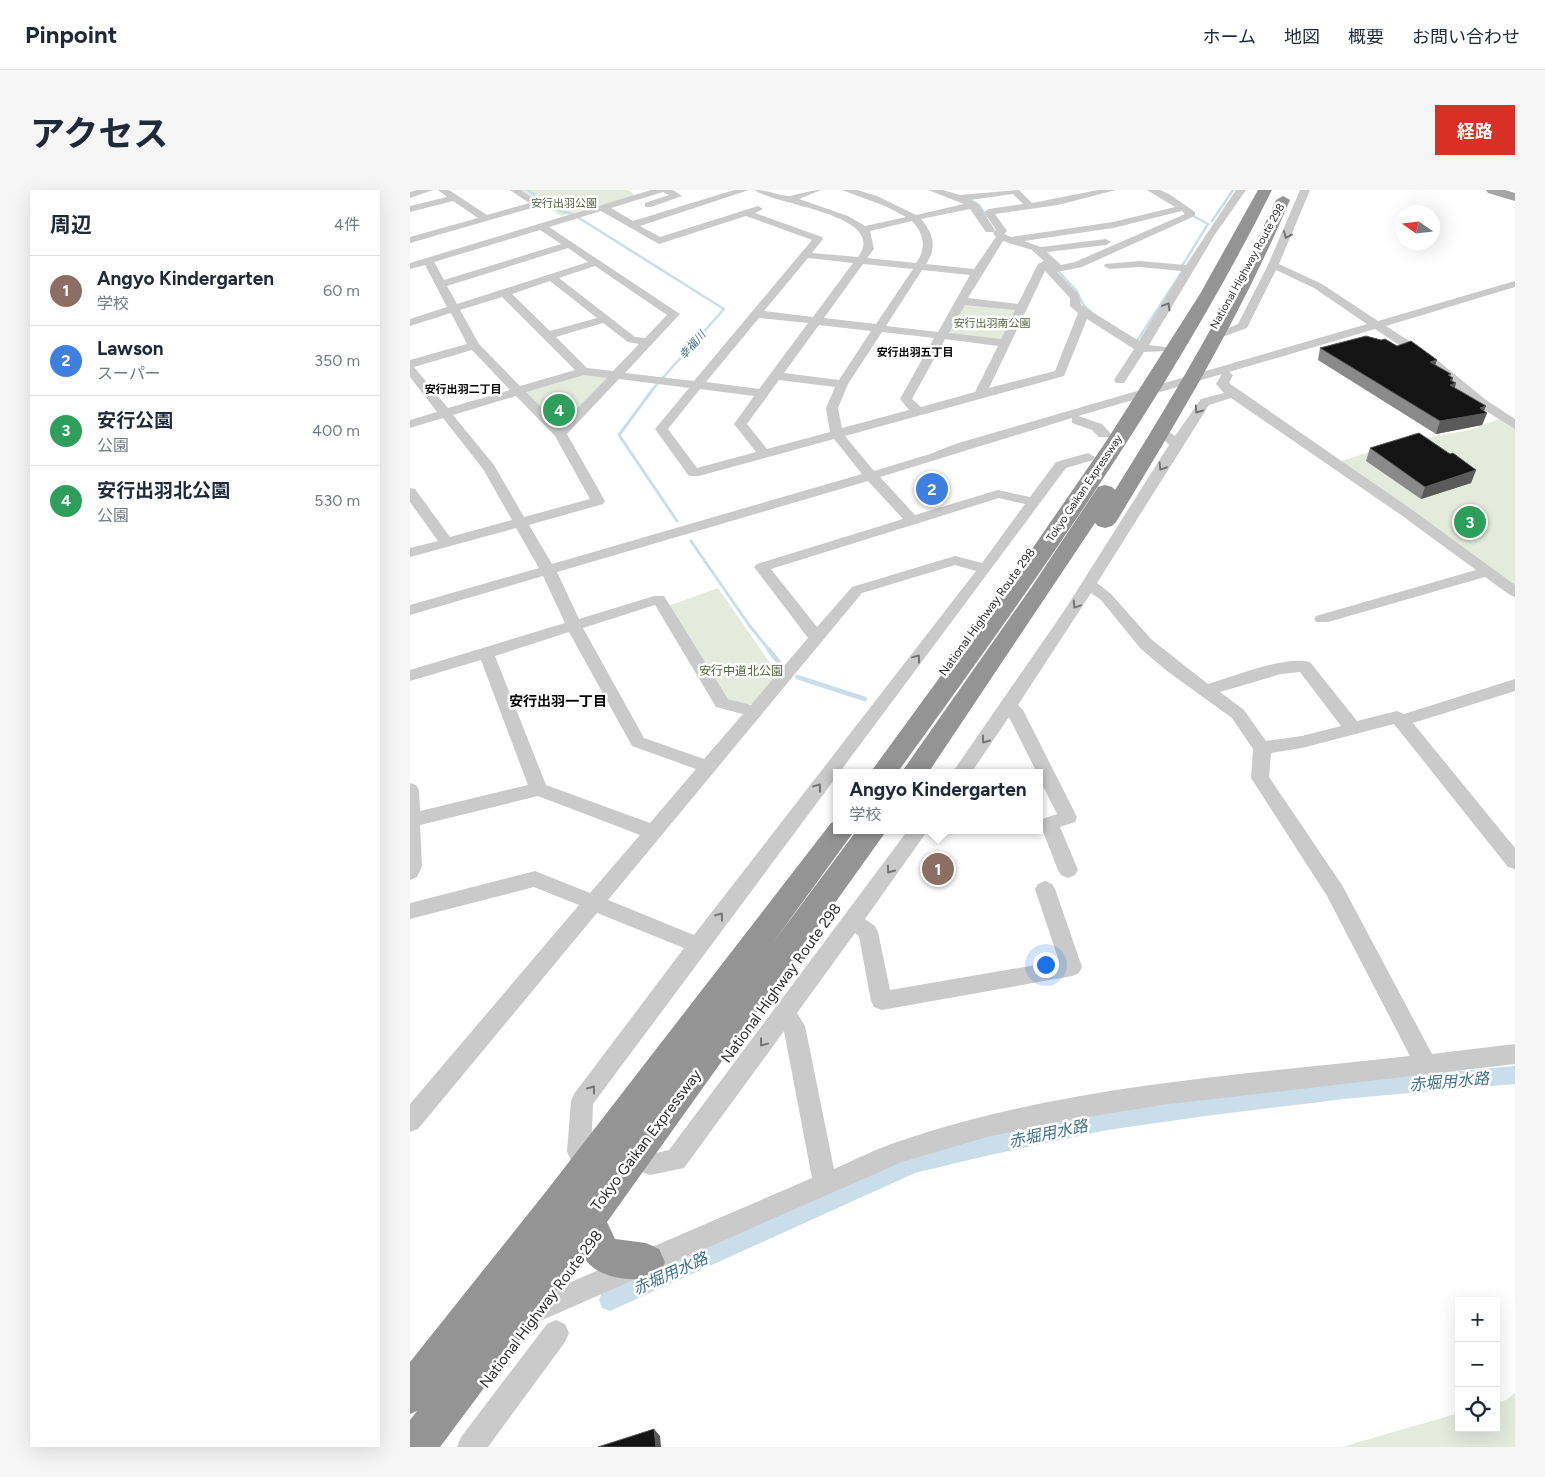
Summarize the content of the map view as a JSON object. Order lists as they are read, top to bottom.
{
  "streets": {
    "highway": ["National Highway Route 298", "Tokyo Gaikan Expressway"]
  },
  "crossings": [
    ["National Highway Route 298", "Tokyo Gaikan Expressway"]
  ],
  "districts": ["安行出羽五丁目", "安行出羽二丁目", "安行出羽一丁目"],
  "water": ["幸福川", "赤堀用水路"],
  "parks": ["安行出羽公園", "安行出羽南公園", "安行中道北公園"],
  "north": "left",
  "page": {
    "header": "Pinpoint",
    "nav": [
      "ホーム",
      "地図",
      "概要",
      "お問い合わせ"
    ],
    "title": "アクセス",
    "buttons": "経路",
    "heading": ["周辺", "4件"],
    "list": [
      {
        "mark": "1",
        "name": "Angyo Kindergarten",
        "note": "学校",
        "value": "60 m"
      },
      {
        "mark": "2",
        "name": "Lawson",
        "note": "スーパー",
        "value": "350 m"
      },
      {
        "mark": "3",
        "name": "安行公園",
        "note": "公園",
        "value": "400 m"
      },
      {
        "mark": "4",
        "name": "安行出羽北公園",
        "note": "公園",
        "value": "530 m"
      }
    ],
    "pins": [
      "4",
      "2",
      "3",
      "1"
    ],
    "popup": ["Angyo Kindergarten", "学校"],
    "map_buttons": ["+", "−"]
  }
}
